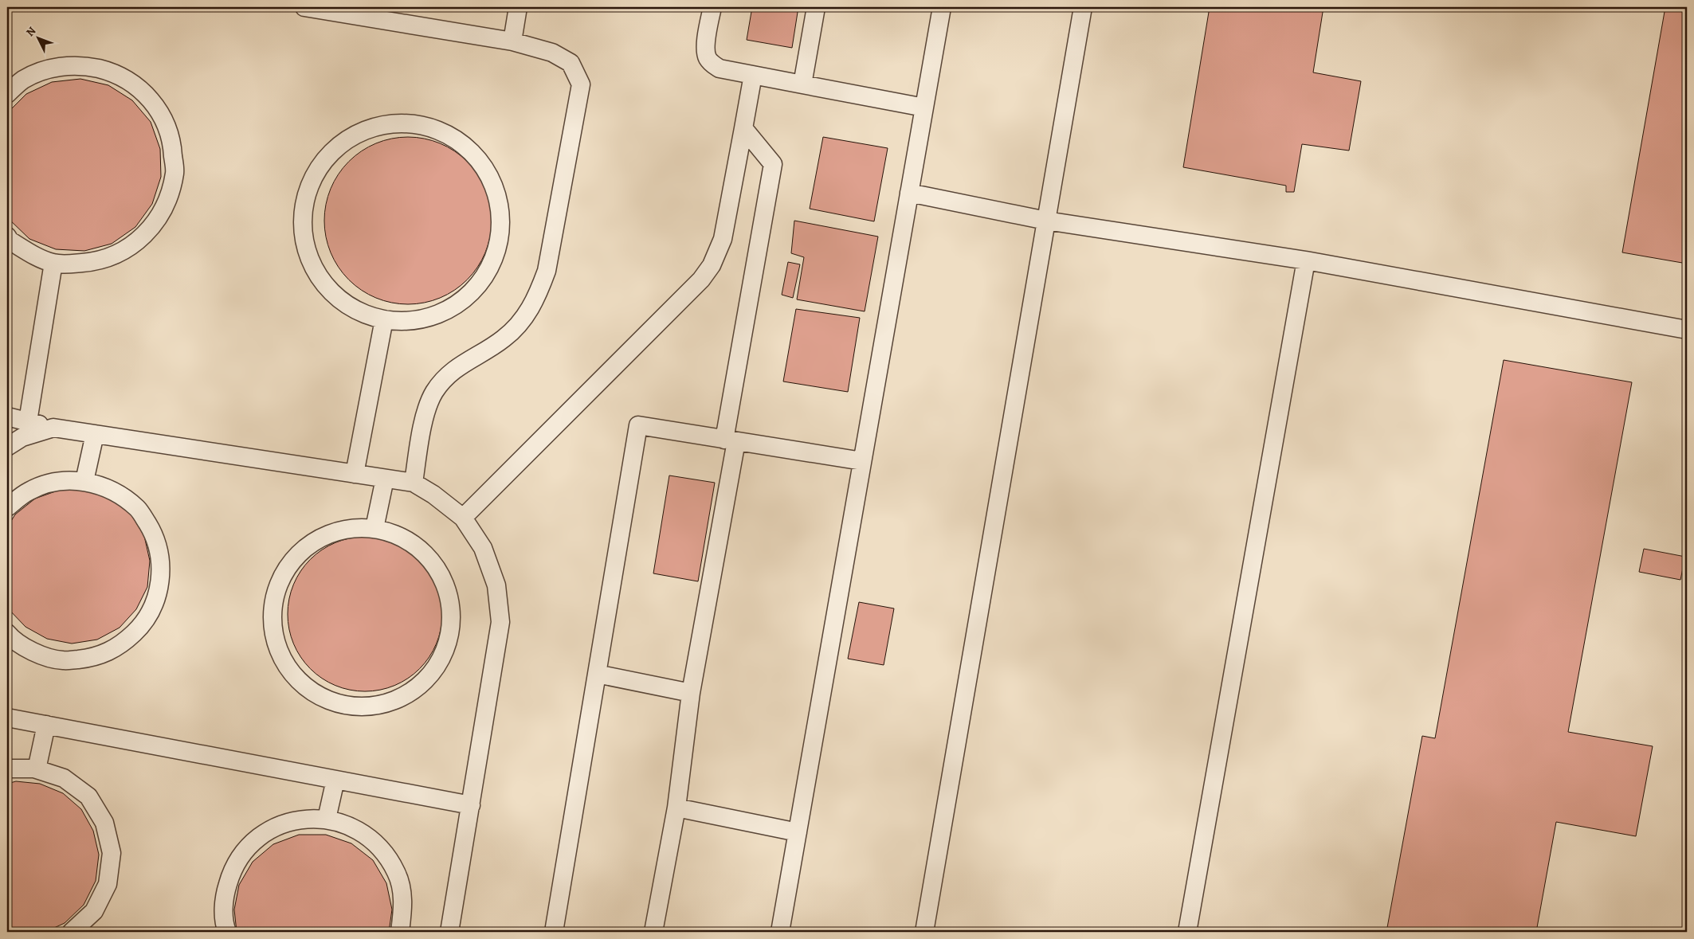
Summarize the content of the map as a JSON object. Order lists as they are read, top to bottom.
{
  "north": "top left"
}
